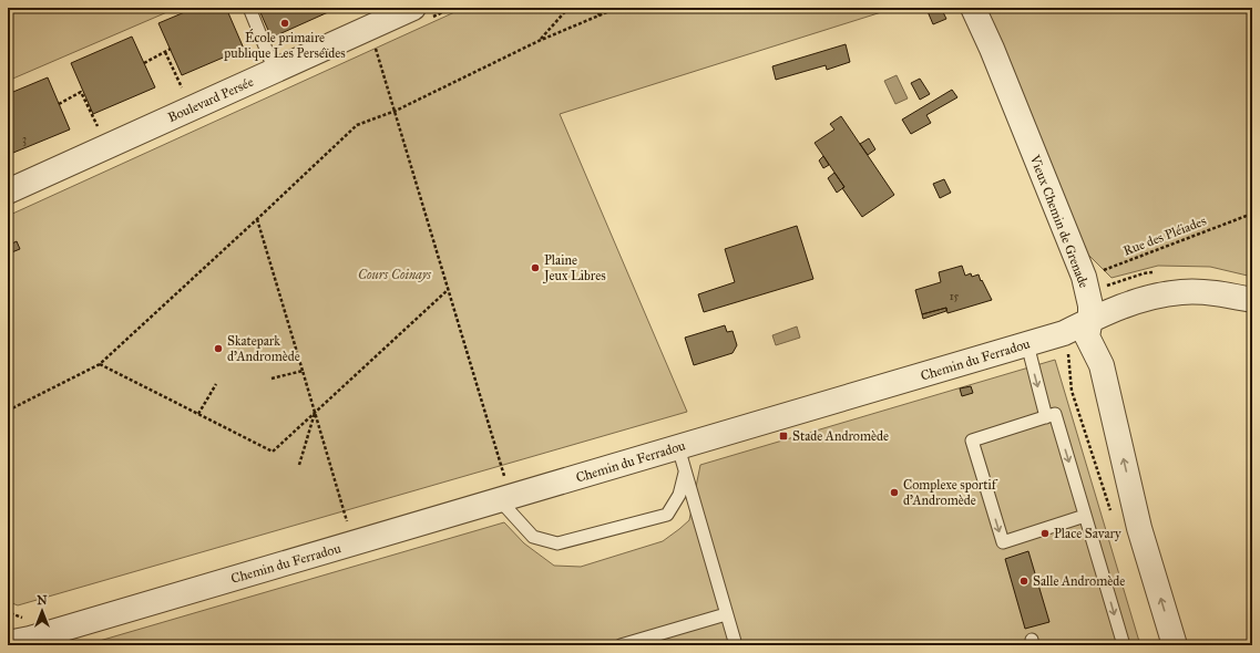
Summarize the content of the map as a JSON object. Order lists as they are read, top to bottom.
{
  "streets": {
    "street": ["Boulevard Persée", "Vieux Chemin de Grenade", "Chemin du Ferradou"],
    "path": ["Rue des Pléiades"]
  },
  "crossings": [
    ["Vieux Chemin de Grenade", "Rue des Pléiades"],
    ["Vieux Chemin de Grenade", "Chemin du Ferradou"]
  ],
  "one_way": ["Vieux Chemin de Grenade"],
  "parks": ["Cours Coinays"],
  "places": {
    "other": [
      "École primaire publique Les Perséïdes",
      "Plaine Jeux Libres",
      "Skatepark d'Andromède",
      "Complexe sportif d'Andromède",
      "Place Savary",
      "Salle Andromède"
    ],
    "transit": ["Stade Andromède"]
  },
  "house_numbers": ["3", "15"],
  "north": "top"
}
